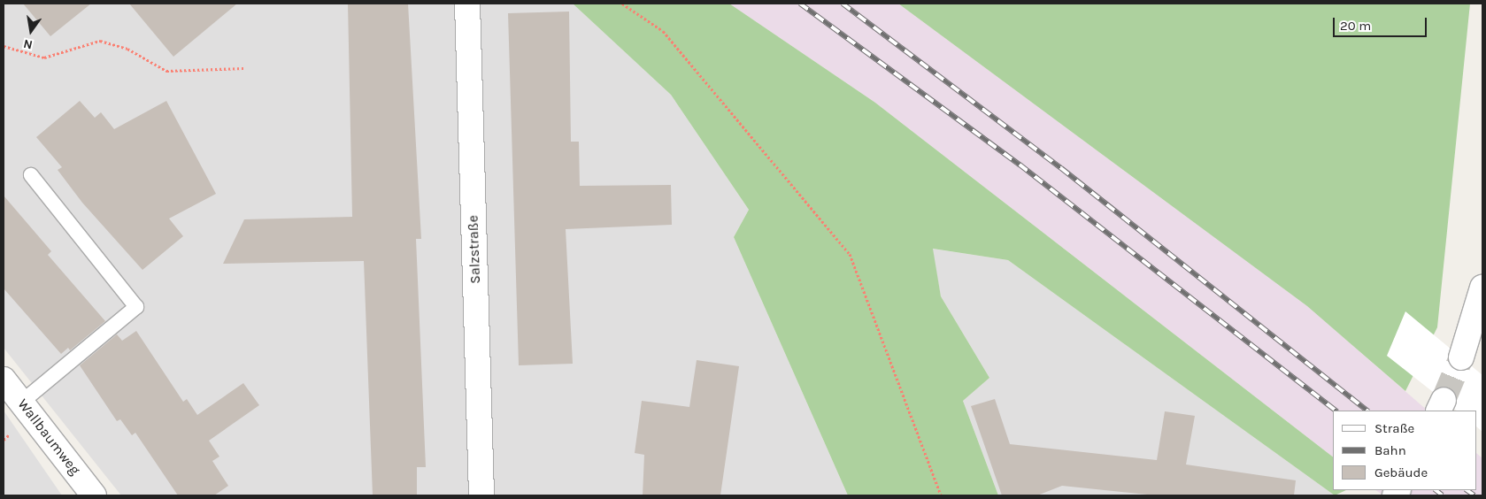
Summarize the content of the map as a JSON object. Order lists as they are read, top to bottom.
{
  "streets": {
    "street": ["Salzstraße", "Wallbaumweg"]
  },
  "legend": ["Straße", "Bahn", "Gebäude"],
  "scale_bar": "20 m",
  "north": "bottom"
}
